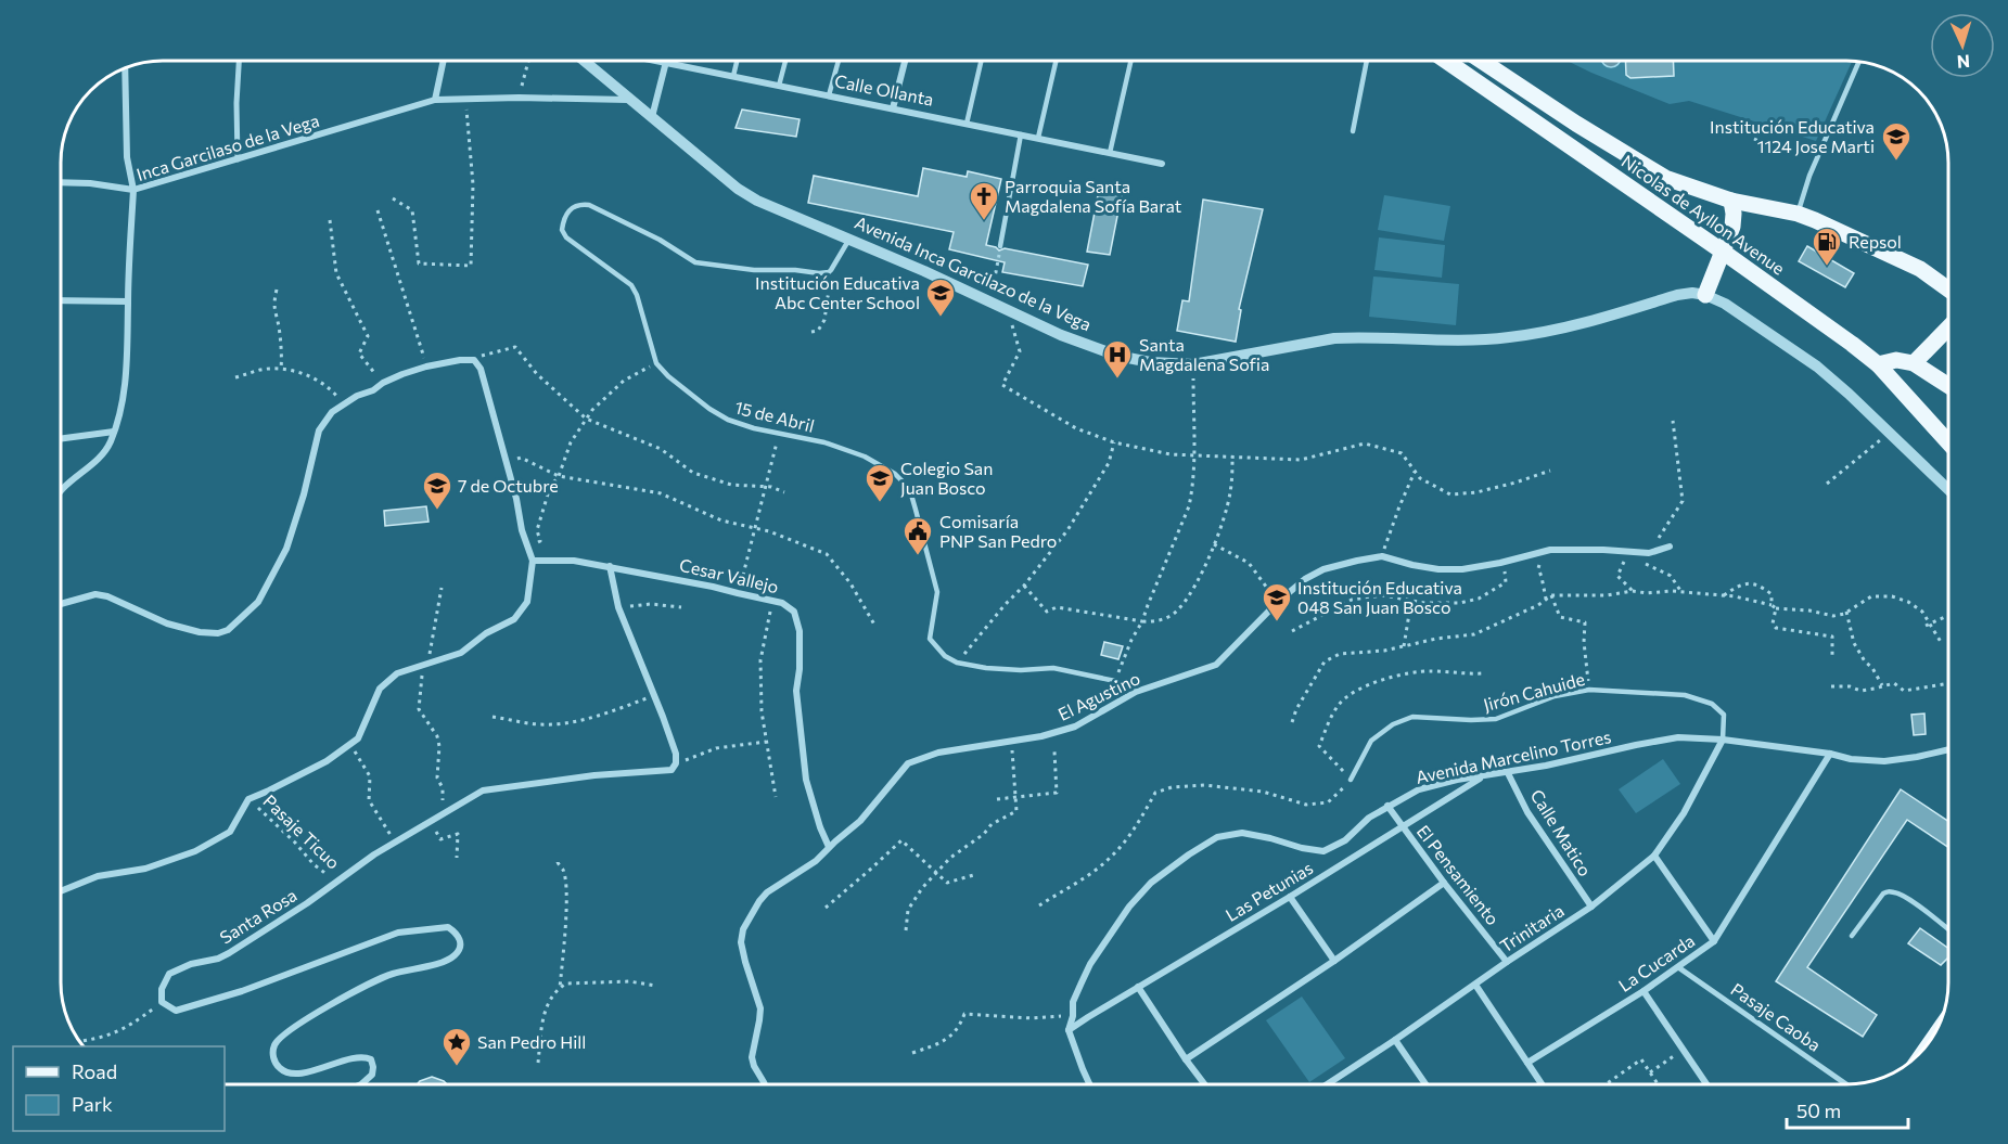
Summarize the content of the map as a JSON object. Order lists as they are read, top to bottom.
{
  "streets": {
    "main road": ["Nicolas de Ayllon Avenue"],
    "street": [
      "Calle Ollanta",
      "Inca Garcilaso de la Vega",
      "Avenida Inca Garcilazo de la Vega",
      "Cesar Vallejo",
      "El Agustino",
      "Avenida Marcelino Torres",
      "Calle Matico",
      "El Pensamiento",
      "Las Petunias",
      "Santa Rosa",
      "Trinitaria",
      "La Cucarda",
      "Pasaje Caoba"
    ],
    "lane": ["15 de Abril", "Jirón Cahuide"],
    "path": ["Pasaje Ticuo"]
  },
  "crossings": [
    ["Inca Garcilaso de la Vega", "Avenida Inca Garcilazo de la Vega"],
    ["Cesar Vallejo", "El Agustino"],
    ["Jirón Cahuide", "Avenida Marcelino Torres"],
    ["Jirón Cahuide", "Trinitaria"],
    ["Avenida Marcelino Torres", "Calle Matico"],
    ["Avenida Marcelino Torres", "El Pensamiento"],
    ["Avenida Marcelino Torres", "Las Petunias"],
    ["Avenida Marcelino Torres", "Trinitaria"],
    ["Avenida Marcelino Torres", "La Cucarda"],
    ["Pasaje Ticuo", "Santa Rosa"],
    ["Calle Matico", "Trinitaria"],
    ["El Pensamiento", "Las Petunias"],
    ["El Pensamiento", "Trinitaria"],
    ["La Cucarda", "Pasaje Caoba"]
  ],
  "places": {
    "school or university": [
      "Institución Educativa 1124 Jose Marti",
      "Institución Educativa Abc Center School",
      "Colegio San Juan Bosco",
      "7 de Octubre",
      "Institución Educativa 048 San Juan Bosco"
    ],
    "church": ["Parroquia Santa Magdalena Sofía Barat"],
    "fuel station": ["Repsol"],
    "hospital": ["Santa Magdalena Sofia"],
    "public building": ["Comisaría PNP San Pedro"],
    "place": ["San Pedro Hill"]
  },
  "legend": ["Road", "Park"],
  "scale_bar": "50 m",
  "north": "bottom"
}
